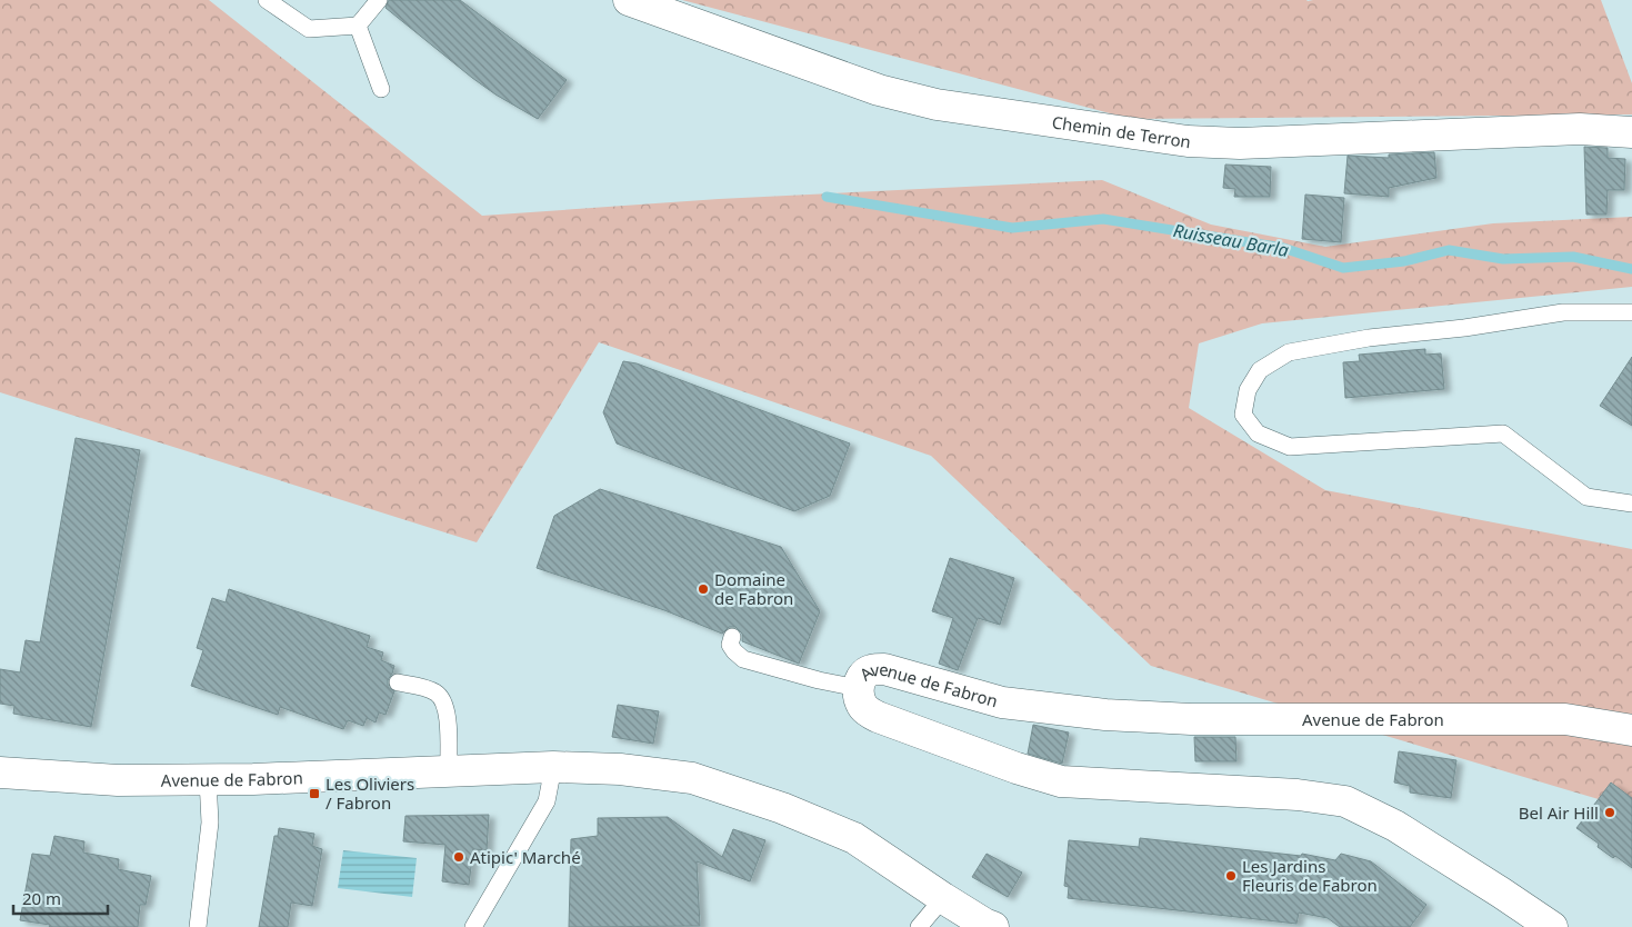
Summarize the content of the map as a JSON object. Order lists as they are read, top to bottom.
{
  "streets": {
    "street": ["Chemin de Terron", "Avenue de Fabron"]
  },
  "water": ["Ruisseau Barla"],
  "places": {
    "other": [
      "Domaine de Fabron",
      "Bel Air Hill",
      "Atipic' Marché",
      "Les Jardins Fleuris de Fabron"
    ],
    "transit": ["Les Oliviers / Fabron"]
  },
  "scale_bar": "20 m"
}
